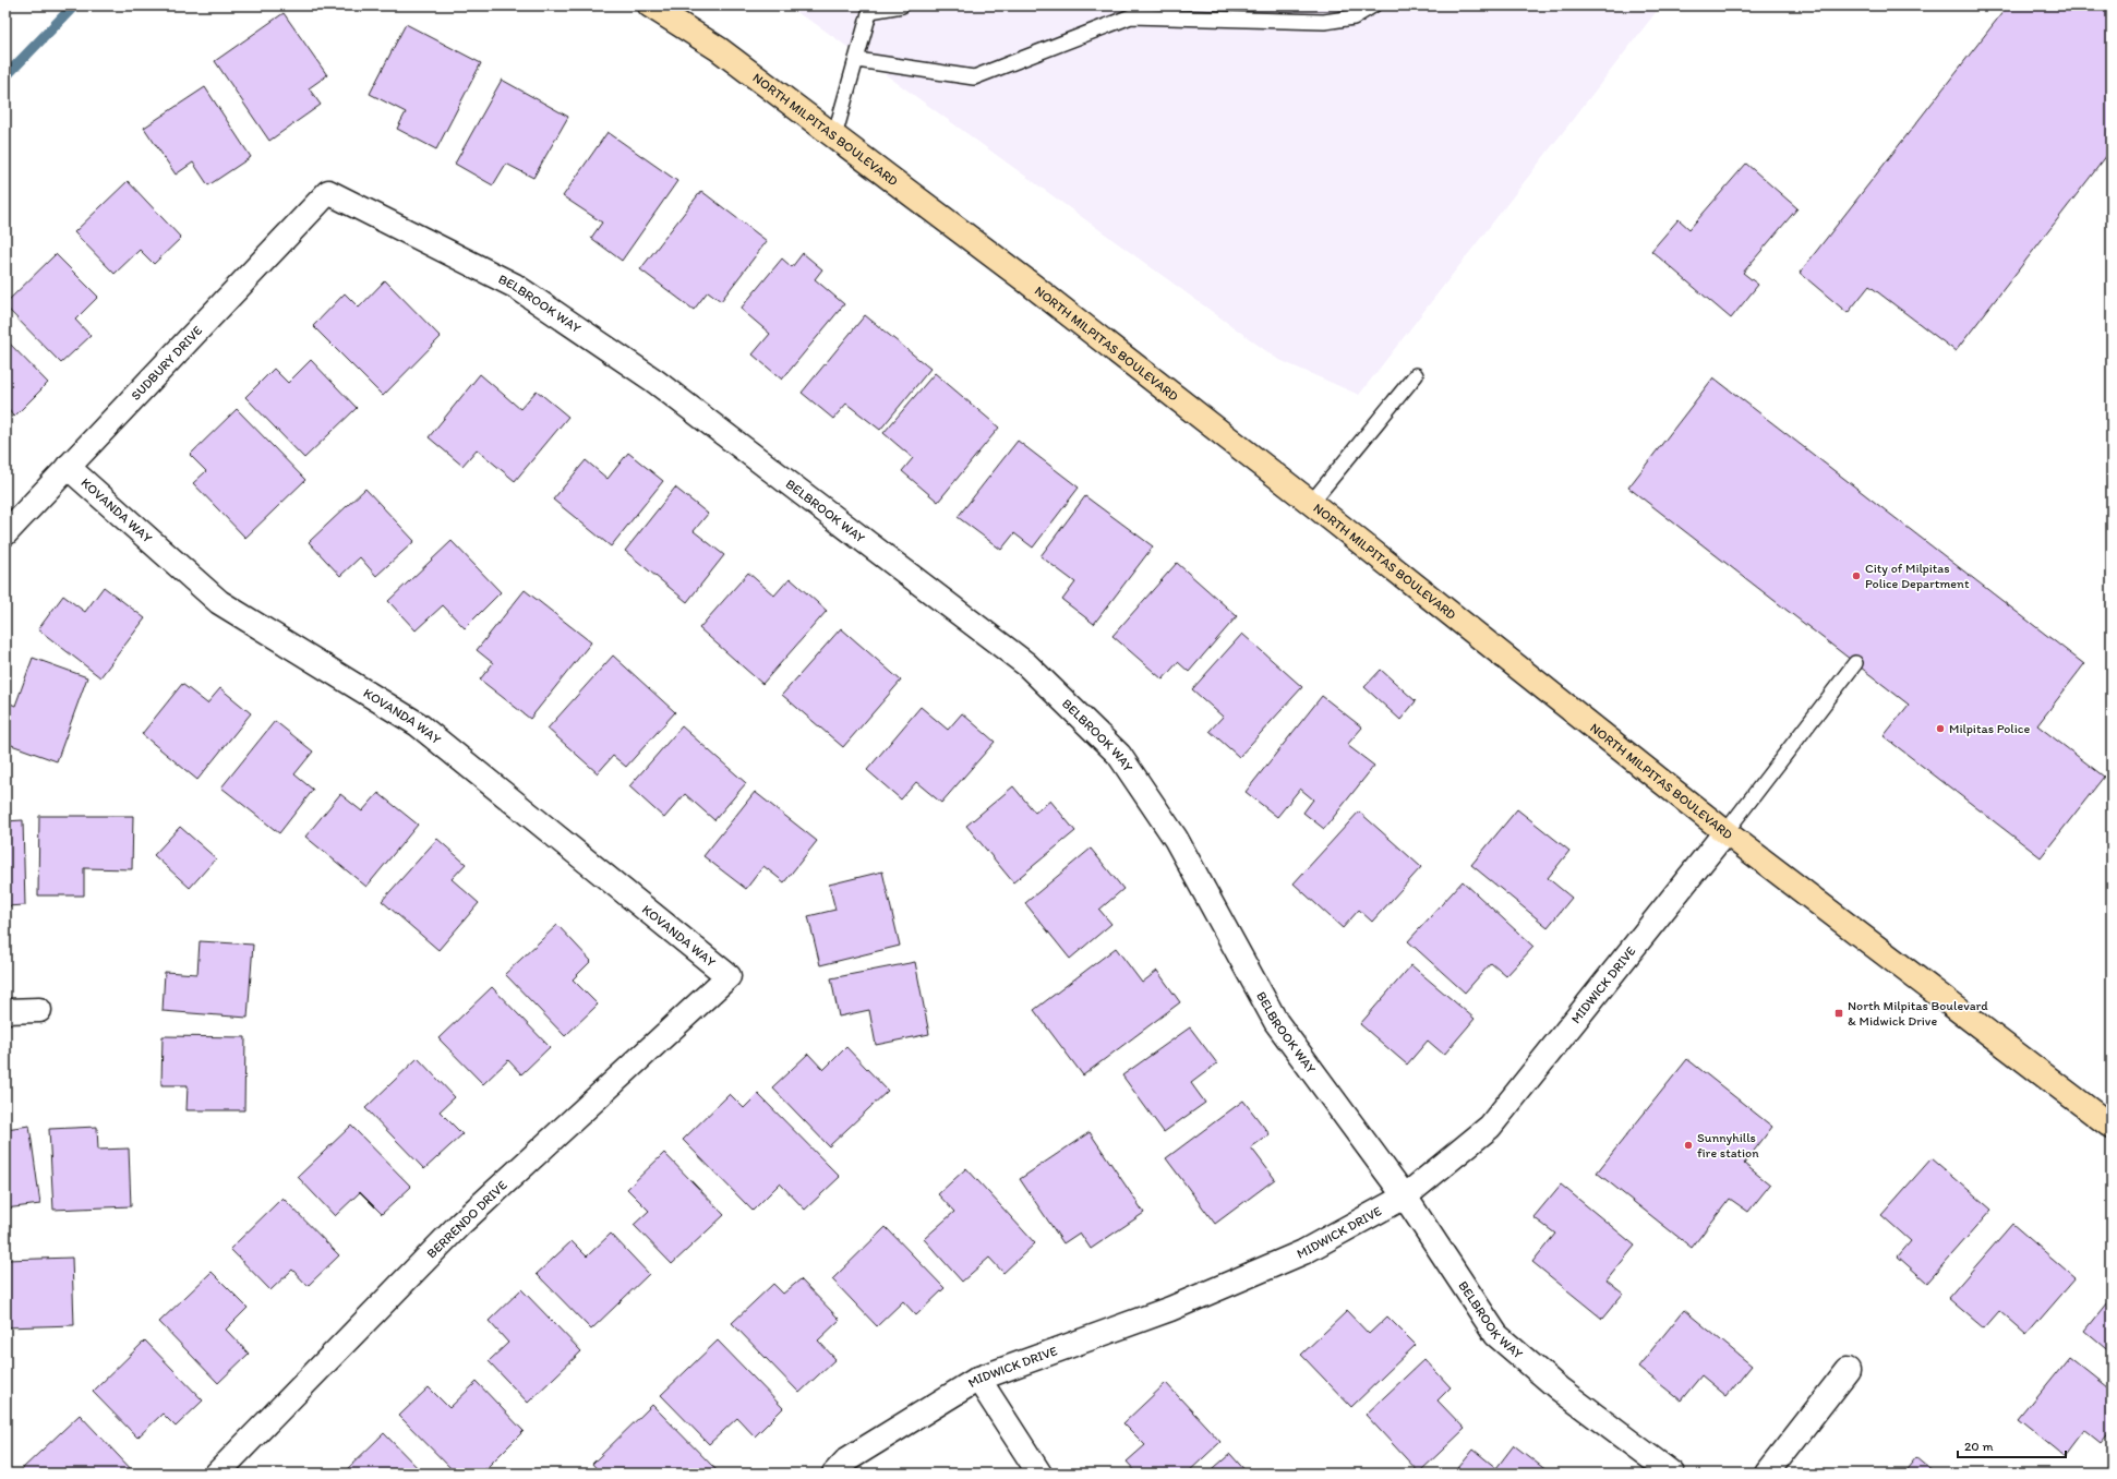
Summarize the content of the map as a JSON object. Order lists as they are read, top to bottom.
{
  "streets": {
    "main road": ["NORTH MILPITAS BOULEVARD"],
    "street": [
      "BELBROOK WAY",
      "SUDBURY DRIVE",
      "KOVANDA WAY",
      "MIDWICK DRIVE",
      "BERRENDO DRIVE"
    ]
  },
  "crossings": [
    ["NORTH MILPITAS BOULEVARD", "MIDWICK DRIVE"],
    ["BELBROOK WAY", "SUDBURY DRIVE"],
    ["BELBROOK WAY", "MIDWICK DRIVE"],
    ["SUDBURY DRIVE", "KOVANDA WAY"],
    ["KOVANDA WAY", "BERRENDO DRIVE"]
  ],
  "places": {
    "other": ["City of Milpitas Police Department", "Milpitas Police", "Sunnyhills fire station"],
    "transit": ["North Milpitas Boulevard & Midwick Drive"]
  },
  "scale_bar": "20 m"
}
